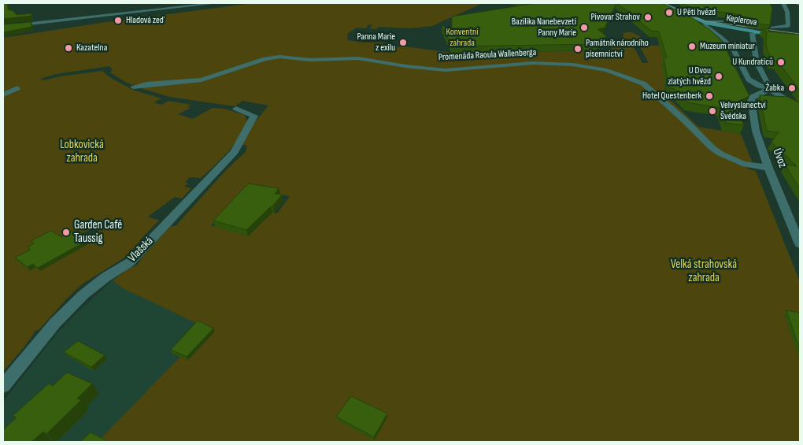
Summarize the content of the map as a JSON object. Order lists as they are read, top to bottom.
{
  "streets": {
    "main road": ["Keplerova"],
    "street": ["Promenáda Raoula Wallenberga", "Úvoz", "Vlašská"]
  },
  "crossings": [
    ["Promenáda Raoula Wallenberga", "Úvoz"]
  ],
  "parks": ["Konventní zahrada", "Lobkovická zahrada", "Velká strahovská zahrada"],
  "places": [
    "U Pěti hvězd",
    "Pivovar Strahov",
    "Hladová zeď",
    "Bazilika Nanebevzetí Panny Marie",
    "Panna Marie z exilu",
    "Muzeum miniatur",
    "Kazatelna",
    "Památník národního písemnictví",
    "U Kundraticů",
    "U Dvou zlatých hvězd",
    "Żabka",
    "Hotel Questenberk",
    "Velvyslanectví Švédska",
    "Garden Café Taussig"
  ]
}
